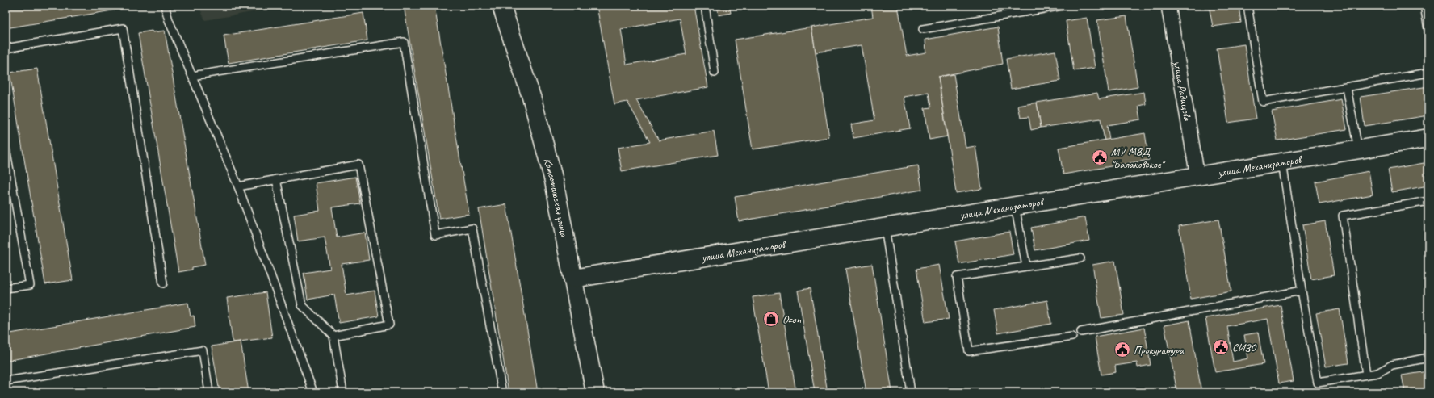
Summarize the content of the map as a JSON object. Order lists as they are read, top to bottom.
{
  "streets": {
    "street": ["улица Радищева", "улица Механизаторов", "Комсомольская улица"]
  },
  "crossings": [
    ["улица Радищева", "улица Механизаторов"],
    ["улица Механизаторов", "Комсомольская улица"]
  ],
  "places": {
    "public building": ["МУ МВД \"Балаковское\"", "СИЗО", "Прокуратура"],
    "shop": ["Ozon"]
  }
}
